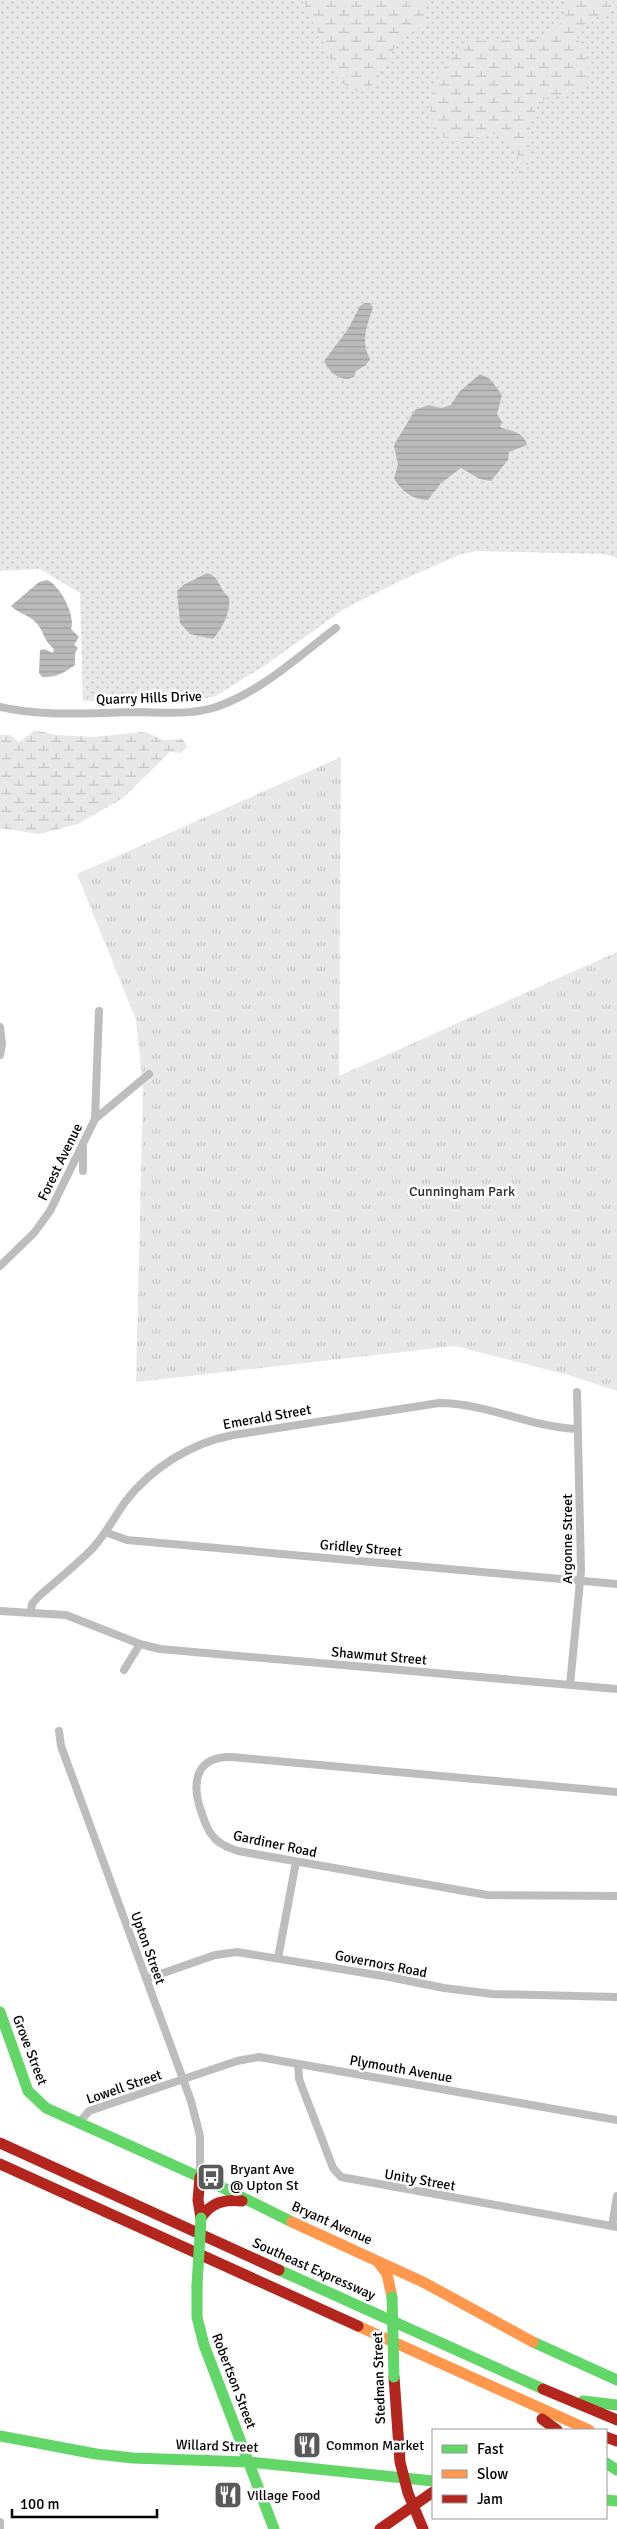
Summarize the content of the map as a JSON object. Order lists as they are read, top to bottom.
{
  "streets": {
    "main road": [
      "Grove Street",
      "Bryant Avenue",
      "Southeast Expressway",
      "Stedman Street",
      "Robertson Street",
      "Willard Street"
    ],
    "street": [
      "Quarry Hills Drive",
      "Forest Avenue",
      "Emerald Street",
      "Argonne Street",
      "Gridley Street",
      "Shawmut Street",
      "Gardiner Road",
      "Upton Street",
      "Governors Road",
      "Plymouth Avenue",
      "Lowell Street",
      "Unity Street"
    ]
  },
  "crossings": [
    ["Emerald Street", "Argonne Street"],
    ["Emerald Street", "Gridley Street"],
    ["Emerald Street", "Shawmut Street"],
    ["Argonne Street", "Gridley Street"],
    ["Argonne Street", "Shawmut Street"],
    ["Upton Street", "Governors Road"],
    ["Upton Street", "Plymouth Avenue"],
    ["Upton Street", "Lowell Street"],
    ["Upton Street", "Bryant Avenue"],
    ["Upton Street", "Robertson Street"],
    ["Grove Street", "Bryant Avenue"],
    ["Plymouth Avenue", "Lowell Street"],
    ["Plymouth Avenue", "Unity Street"],
    ["Lowell Street", "Bryant Avenue"],
    ["Bryant Avenue", "Stedman Street"],
    ["Bryant Avenue", "Robertson Street"],
    ["Stedman Street", "Willard Street"],
    ["Robertson Street", "Willard Street"]
  ],
  "parks": ["Cunningham Park"],
  "places": {
    "bus stop": ["Bryant Ave @ Upton St"],
    "restaurant": ["Common Market", "Village Food"]
  },
  "legend": ["Fast", "Slow", "Jam"],
  "scale_bar": "100 m"
}
